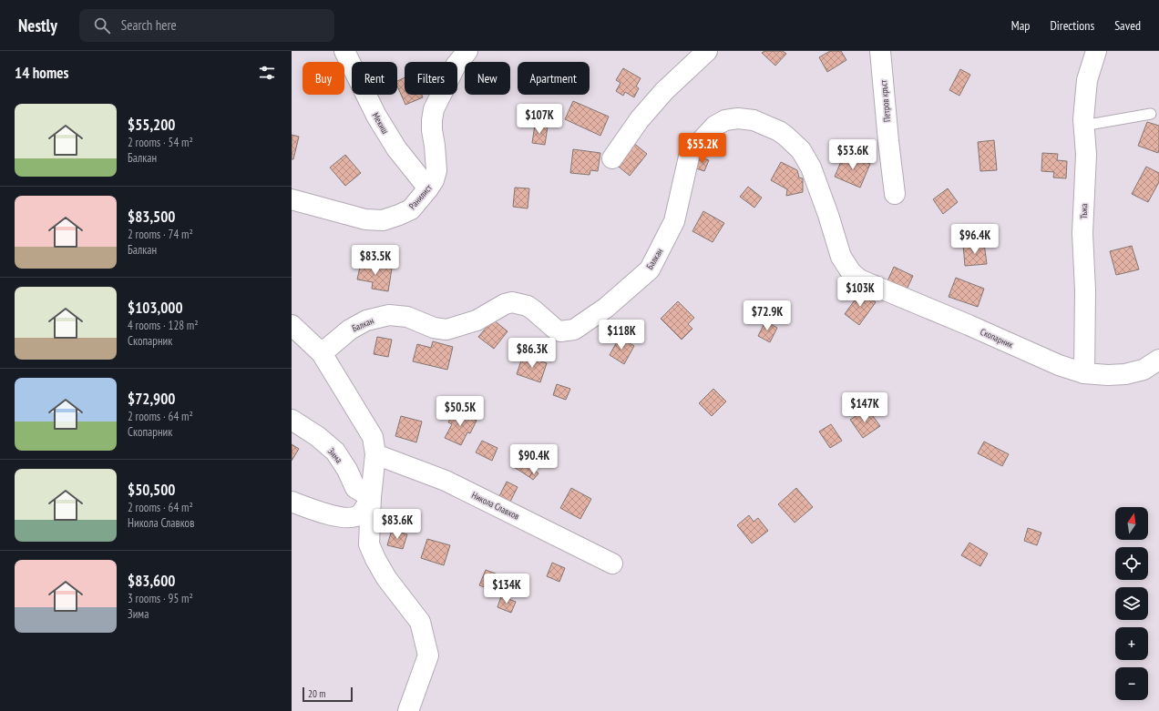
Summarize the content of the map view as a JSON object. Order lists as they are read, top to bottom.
{
  "streets": {
    "street": [
      "Петров кръст",
      "Мекиш",
      "Ранилист",
      "Тъжа",
      "Балкан",
      "Скопарник",
      "Зима",
      "Никола Славков"
    ]
  },
  "crossings": [
    ["Мекиш", "Ранилист"],
    ["Тъжа", "Скопарник"],
    ["Балкан", "Скопарник"]
  ],
  "scale_bar": "20 m",
  "north": "top",
  "page": {
    "header": "Nestly",
    "search": "Search here",
    "nav": ["Map", "Directions", "Saved"],
    "heading": "14 homes",
    "chip": [
      "Buy",
      "Rent",
      "Filters",
      "New",
      "Apartment"
    ],
    "list": [
      {
        "name": "$55,200",
        "note": "2 rooms · 54 m² · Балкан"
      },
      {
        "name": "$83,500",
        "note": "2 rooms · 74 m² · Балкан"
      },
      {
        "name": "$103,000",
        "note": "4 rooms · 128 m² · Скопарник"
      },
      {
        "name": "$72,900",
        "note": "2 rooms · 64 m² · Скопарник"
      },
      {
        "name": "$50,500",
        "note": "2 rooms · 64 m² · Никола Славков"
      },
      {
        "name": "$83,600",
        "note": "3 rooms · 95 m² · Зима"
      }
    ],
    "price": [
      "$107K",
      "$55.2K",
      "$53.6K",
      "$96.4K",
      "$83.5K",
      "$103K",
      "$72.9K",
      "$118K",
      "$86.3K",
      "$147K",
      "$50.5K",
      "$90.4K",
      "$83.6K",
      "$134K"
    ],
    "map_buttons": ["+", "−"],
    "scale": "20 m"
  }
}
